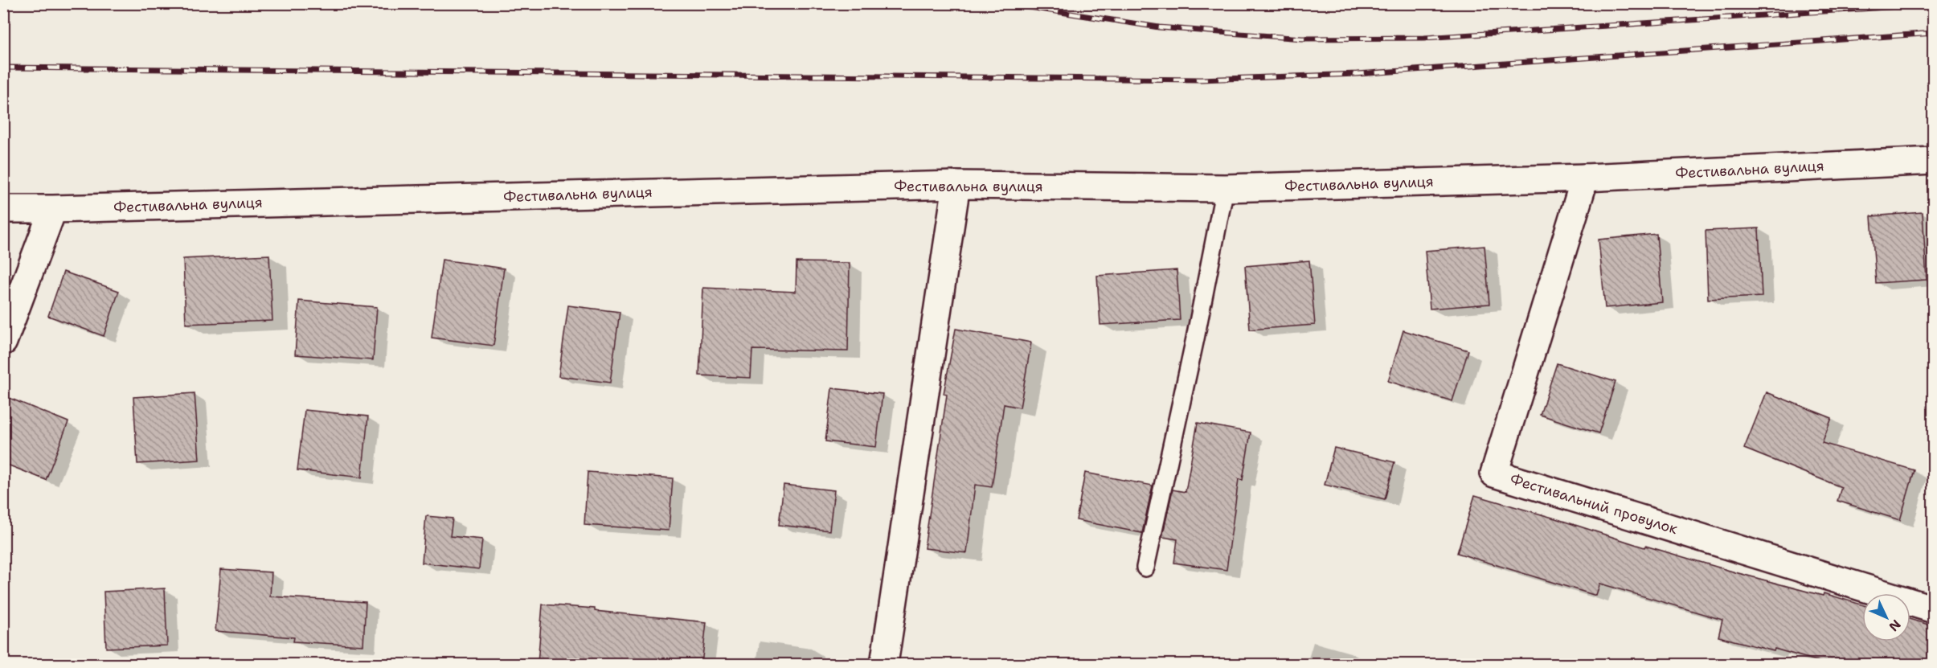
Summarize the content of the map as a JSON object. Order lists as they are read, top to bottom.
{
  "streets": {
    "street": ["Фестивальна вулиця", "Фестивальний провулок"]
  },
  "crossings": [
    ["Фестивальна вулиця", "Фестивальний провулок"]
  ],
  "north": "bottom right"
}
